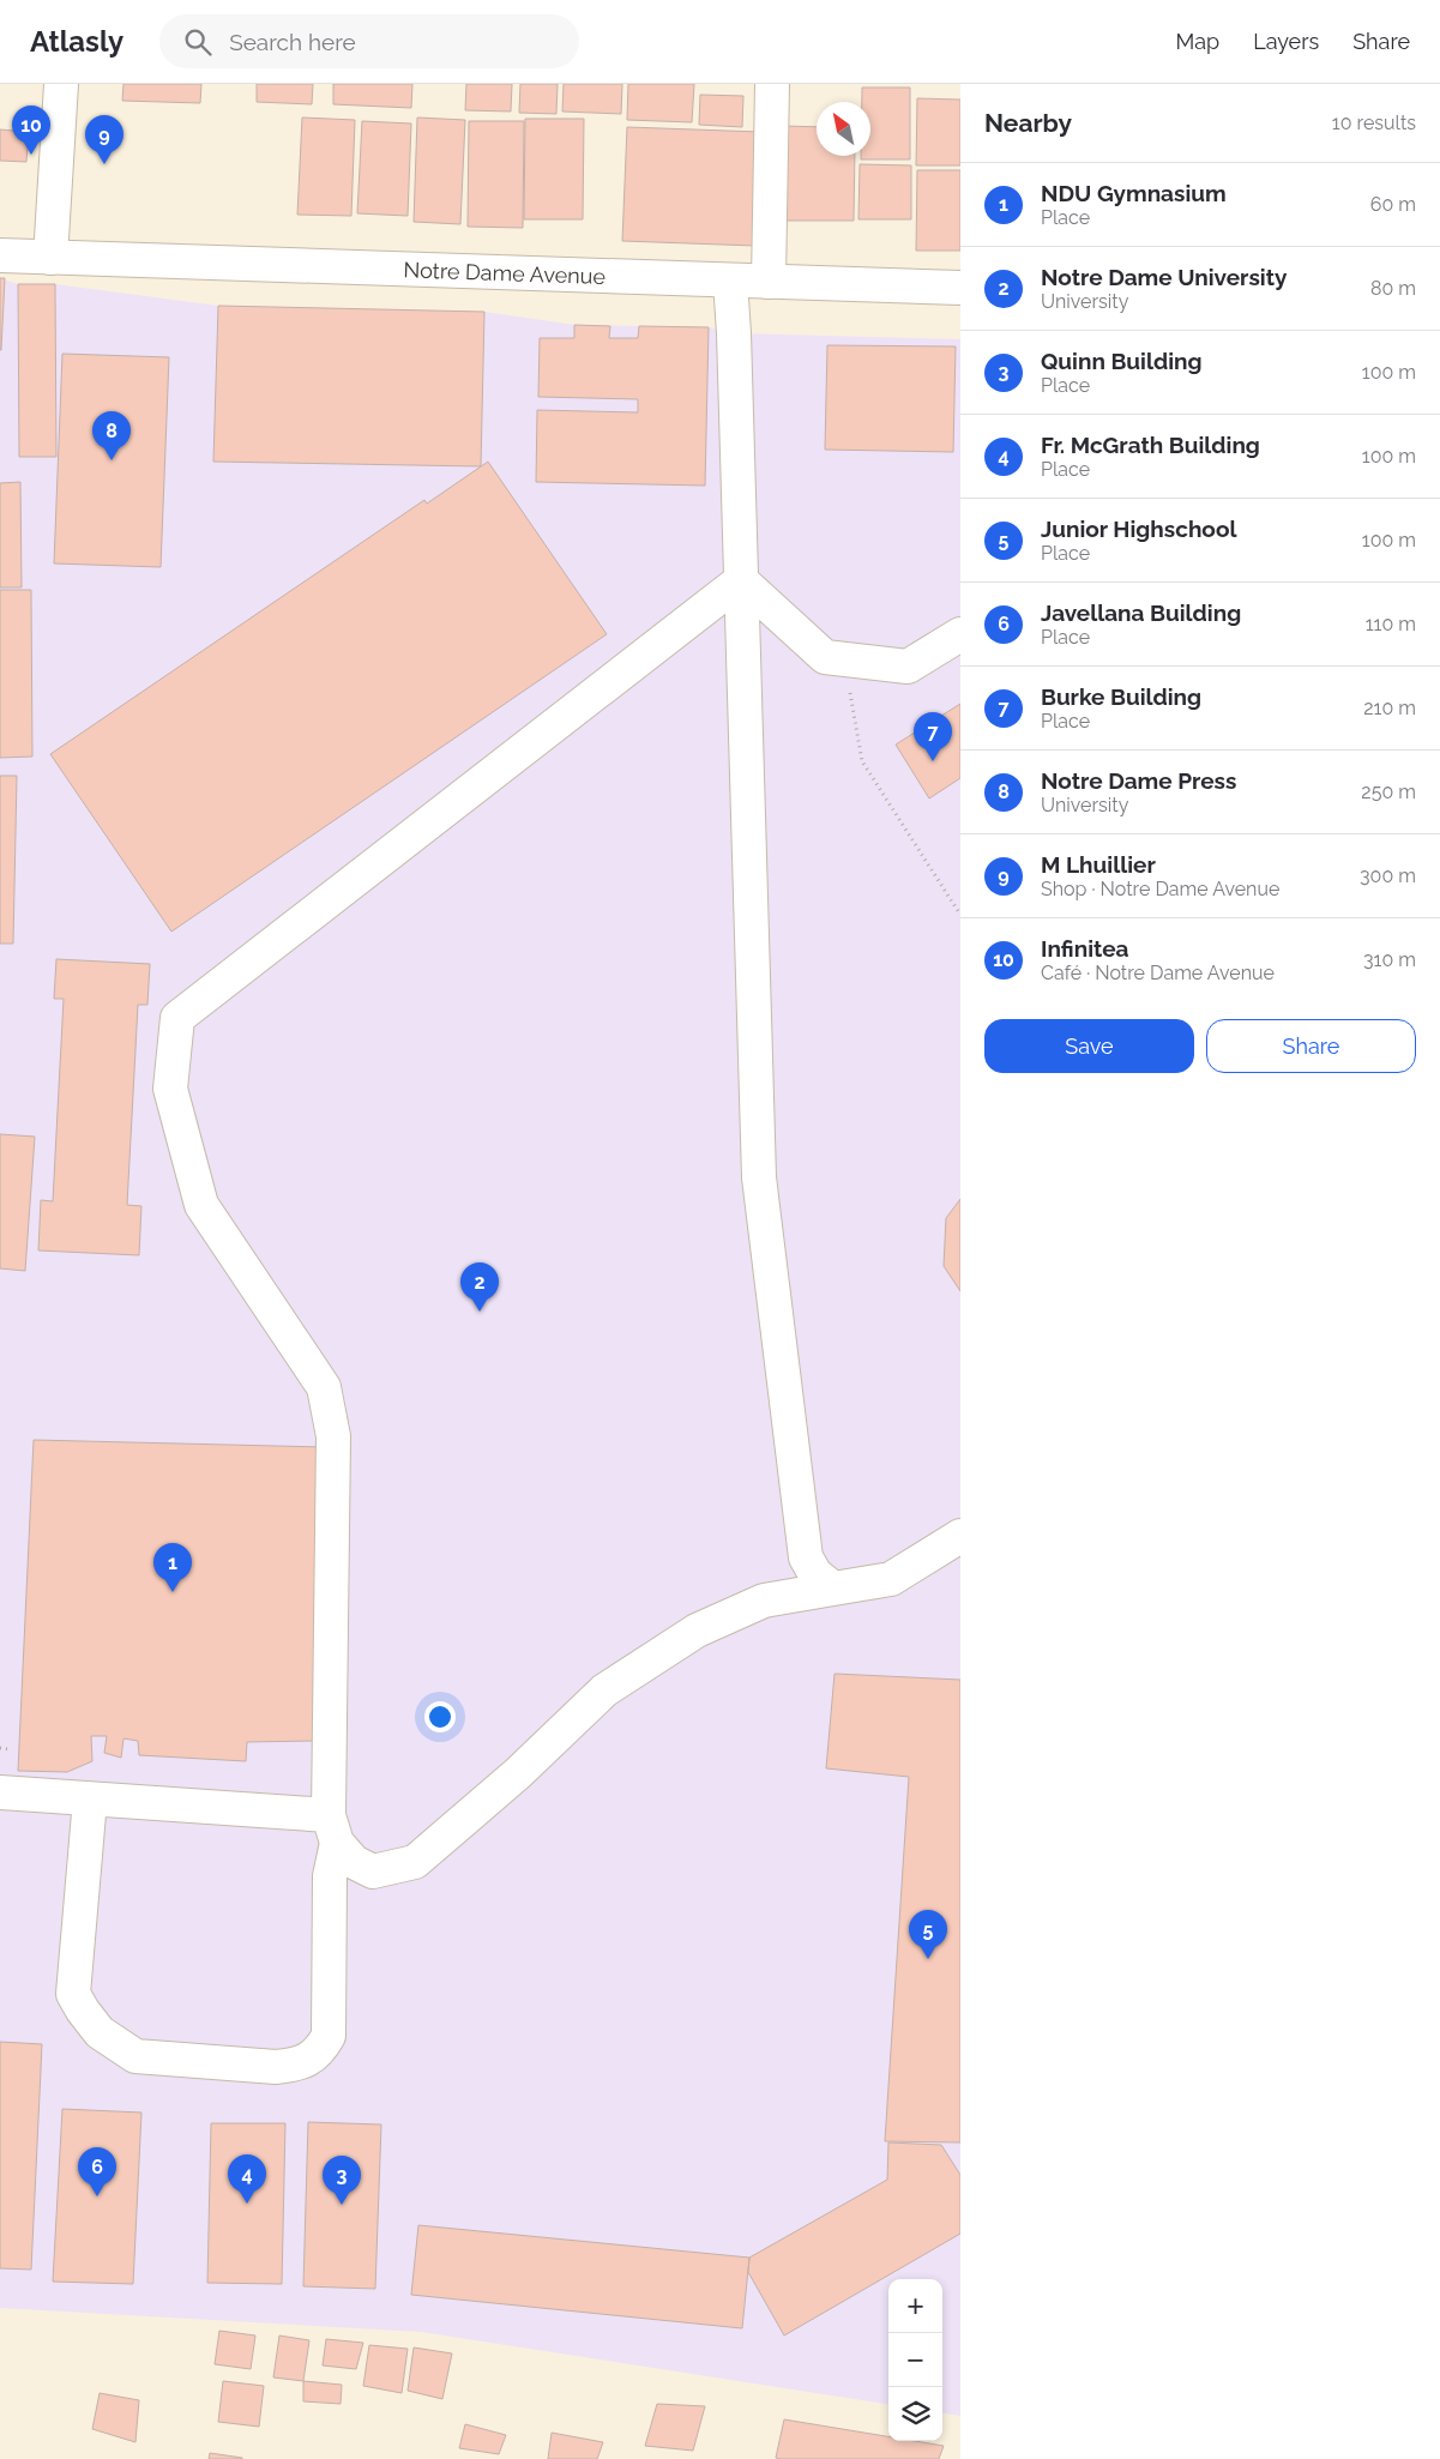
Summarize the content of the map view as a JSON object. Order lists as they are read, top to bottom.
{
  "streets": {
    "main road": ["Notre Dame Avenue"]
  },
  "north": "top left",
  "page": {
    "header": "Atlasly",
    "search": "Search here",
    "nav": ["Map", "Layers", "Share"],
    "heading": ["Nearby", "10 results"],
    "pins": [
      "10",
      "9",
      "8",
      "7",
      "2",
      "1",
      "5",
      "6",
      "4",
      "3"
    ],
    "list": [
      {
        "mark": "1",
        "name": "NDU Gymnasium",
        "note": "Place",
        "value": "60 m"
      },
      {
        "mark": "2",
        "name": "Notre Dame University",
        "note": "University",
        "value": "80 m"
      },
      {
        "mark": "3",
        "name": "Quinn Building",
        "note": "Place",
        "value": "100 m"
      },
      {
        "mark": "4",
        "name": "Fr. McGrath Building",
        "note": "Place",
        "value": "100 m"
      },
      {
        "mark": "5",
        "name": "Junior Highschool",
        "note": "Place",
        "value": "100 m"
      },
      {
        "mark": "6",
        "name": "Javellana Building",
        "note": "Place",
        "value": "110 m"
      },
      {
        "mark": "7",
        "name": "Burke Building",
        "note": "Place",
        "value": "210 m"
      },
      {
        "mark": "8",
        "name": "Notre Dame Press",
        "note": "University",
        "value": "250 m"
      },
      {
        "mark": "9",
        "name": "M Lhuillier",
        "note": "Shop · Notre Dame Avenue",
        "value": "300 m"
      },
      {
        "mark": "10",
        "name": "Infinitea",
        "note": "Café · Notre Dame Avenue",
        "value": "310 m"
      }
    ],
    "buttons": ["Save", "Share"],
    "map_buttons": ["+", "−"]
  }
}
